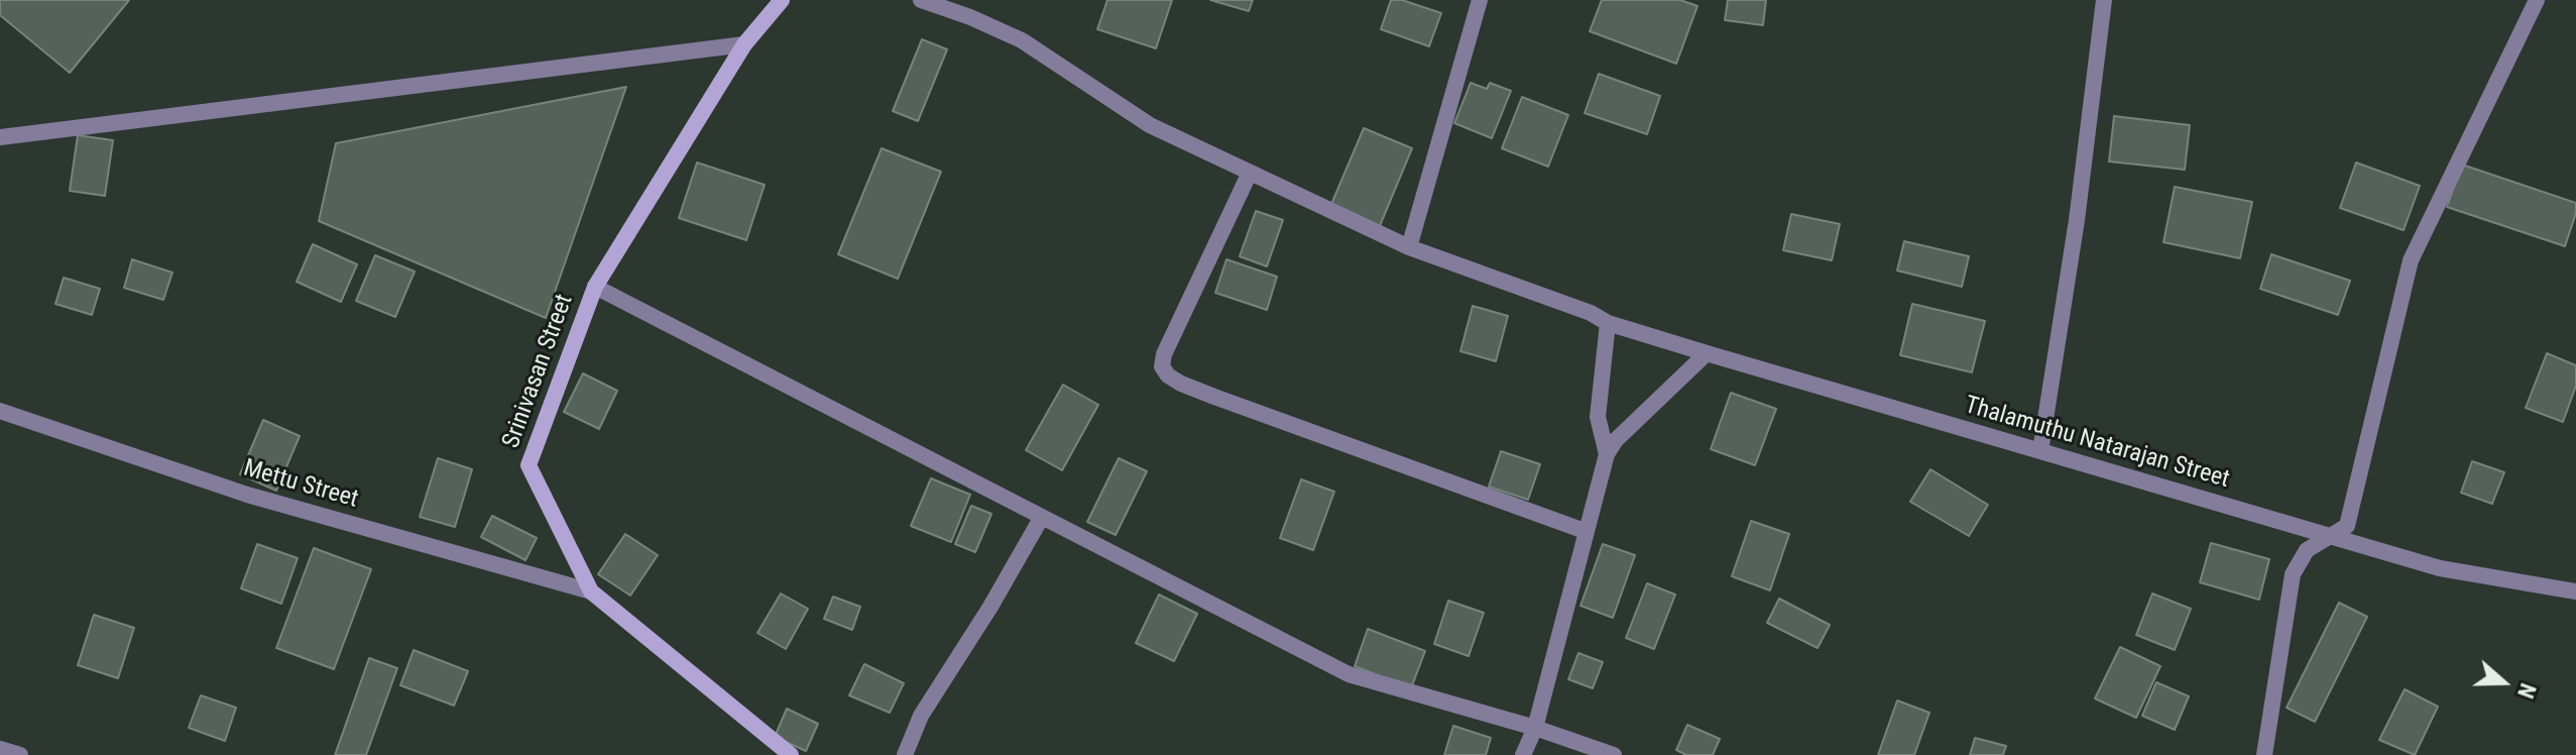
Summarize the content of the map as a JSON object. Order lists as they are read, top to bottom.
{
  "streets": {
    "street": ["Srinivasan Street", "Thalamuthu Natarajan Street", "Mettu Street"]
  },
  "crossings": [
    ["Srinivasan Street", "Mettu Street"]
  ],
  "north": "right"
}
